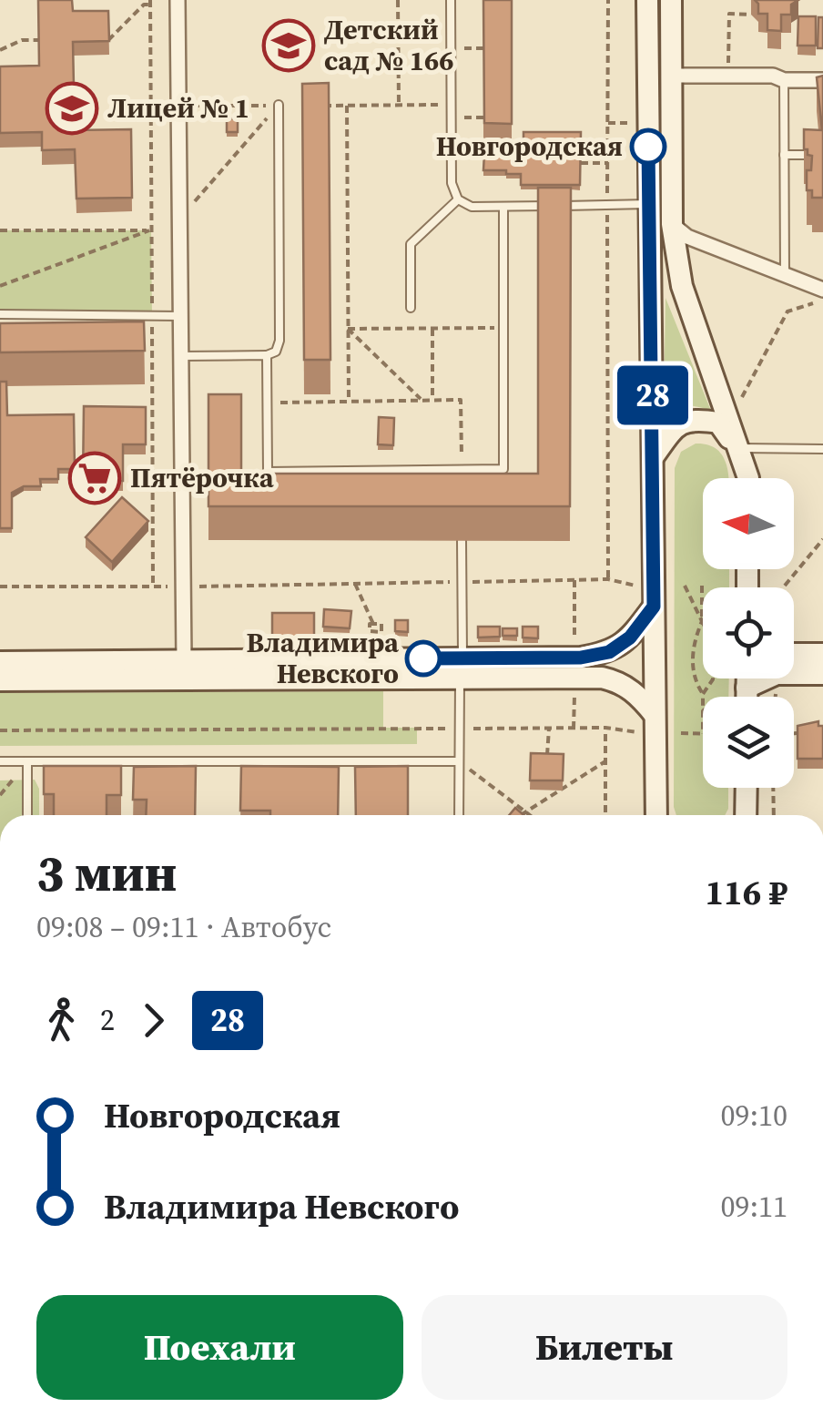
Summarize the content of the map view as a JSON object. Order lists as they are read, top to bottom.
{
  "places": {
    "school or university": ["Детский сад № 166", "Лицей № 1"],
    "other": ["Новгородская", "Владимира Невского"],
    "supermarket": ["Пятёрочка"]
  },
  "lines": ["bus line 28"],
  "north": "left",
  "page": {
    "on_map": "28",
    "heading": ["3 мин", "09:08 – 09:11 · Автобус", "116 ₽"],
    "legs": ["2", "28"],
    "list": [
      {
        "name": "Новгородская",
        "value": "09:10"
      },
      {
        "name": "Владимира Невского",
        "value": "09:11"
      }
    ],
    "buttons": ["Поехали", "Билеты"]
  }
}
